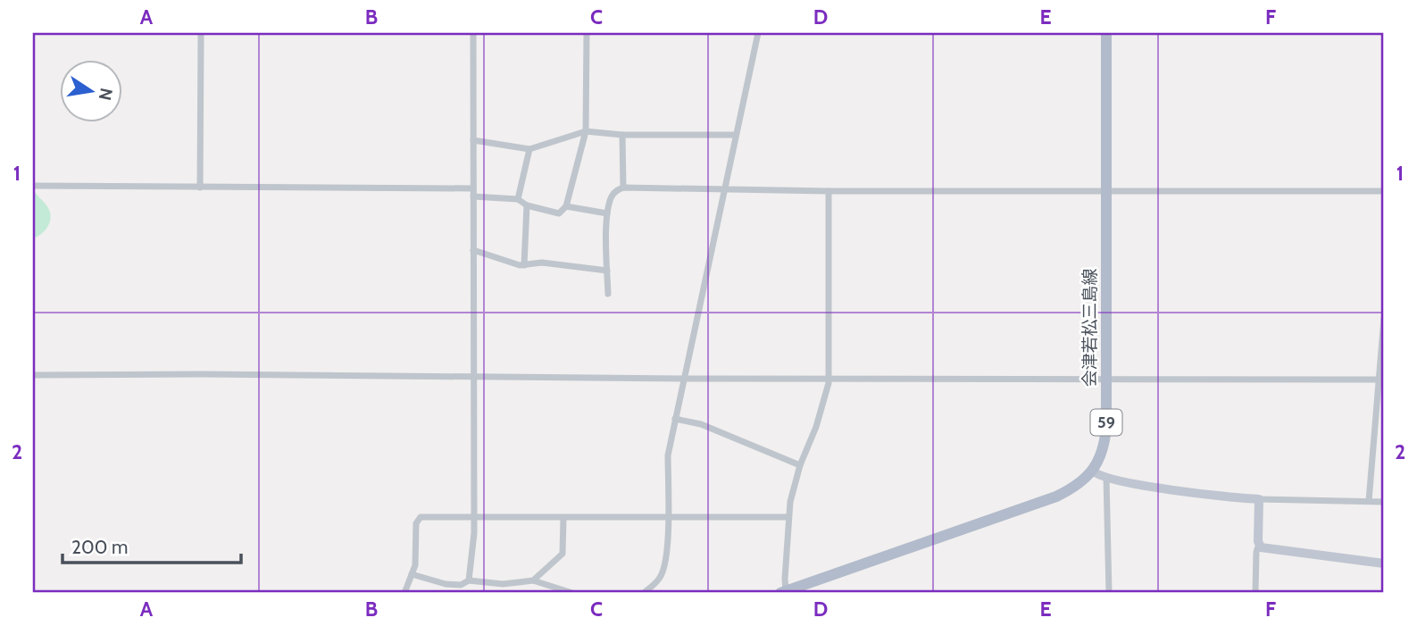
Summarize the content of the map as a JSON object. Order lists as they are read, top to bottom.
{
  "streets": {
    "main road": ["会津若松三島線", "59"]
  },
  "scale_bar": "200 m",
  "north": "right",
  "grid": {
    "columns": [
      "A",
      "B",
      "C",
      "D",
      "E",
      "F"
    ],
    "rows": ["1", "2"]
  }
}
